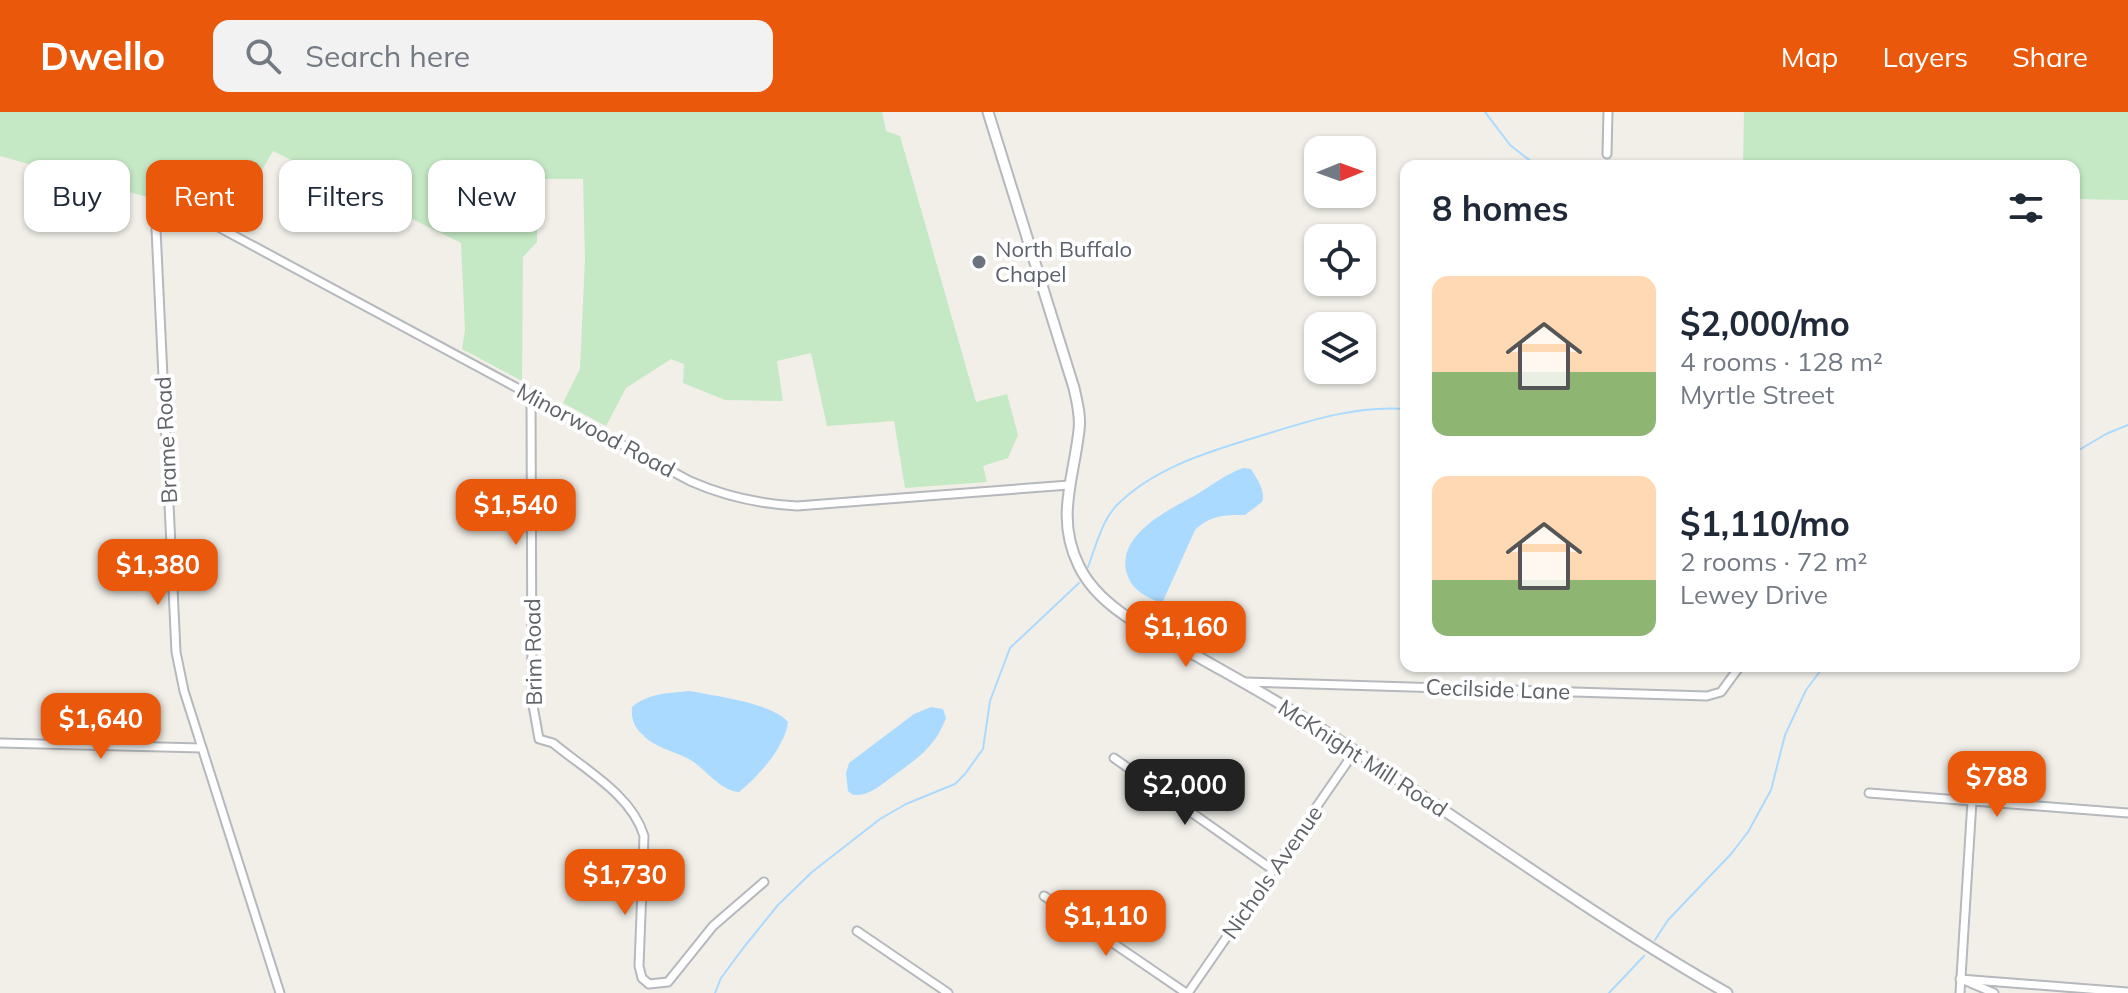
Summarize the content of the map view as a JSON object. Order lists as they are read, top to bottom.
{
  "streets": {
    "street": [
      "Minorwood Road",
      "Brame Road",
      "Brim Road",
      "Cecilside Lane",
      "McKnight Mill Road",
      "Nichols Avenue"
    ]
  },
  "crossings": [
    ["Minorwood Road", "Brim Road"],
    ["Minorwood Road", "McKnight Mill Road"],
    ["Cecilside Lane", "McKnight Mill Road"],
    ["McKnight Mill Road", "Nichols Avenue"]
  ],
  "places": ["North Buffalo Chapel"],
  "north": "right",
  "page": {
    "header": "Dwello",
    "search": "Search here",
    "nav": ["Map", "Layers", "Share"],
    "chip": [
      "Buy",
      "Rent",
      "Filters",
      "New"
    ],
    "heading": "8 homes",
    "list": [
      {
        "name": "$2,000/mo",
        "note": "4 rooms · 128 m² · Myrtle Street"
      },
      {
        "name": "$1,110/mo",
        "note": "2 rooms · 72 m² · Lewey Drive"
      }
    ],
    "price": [
      "$1,540",
      "$1,380",
      "$1,160",
      "$1,640",
      "$788",
      "$2,000",
      "$1,730",
      "$1,110"
    ]
  }
}
